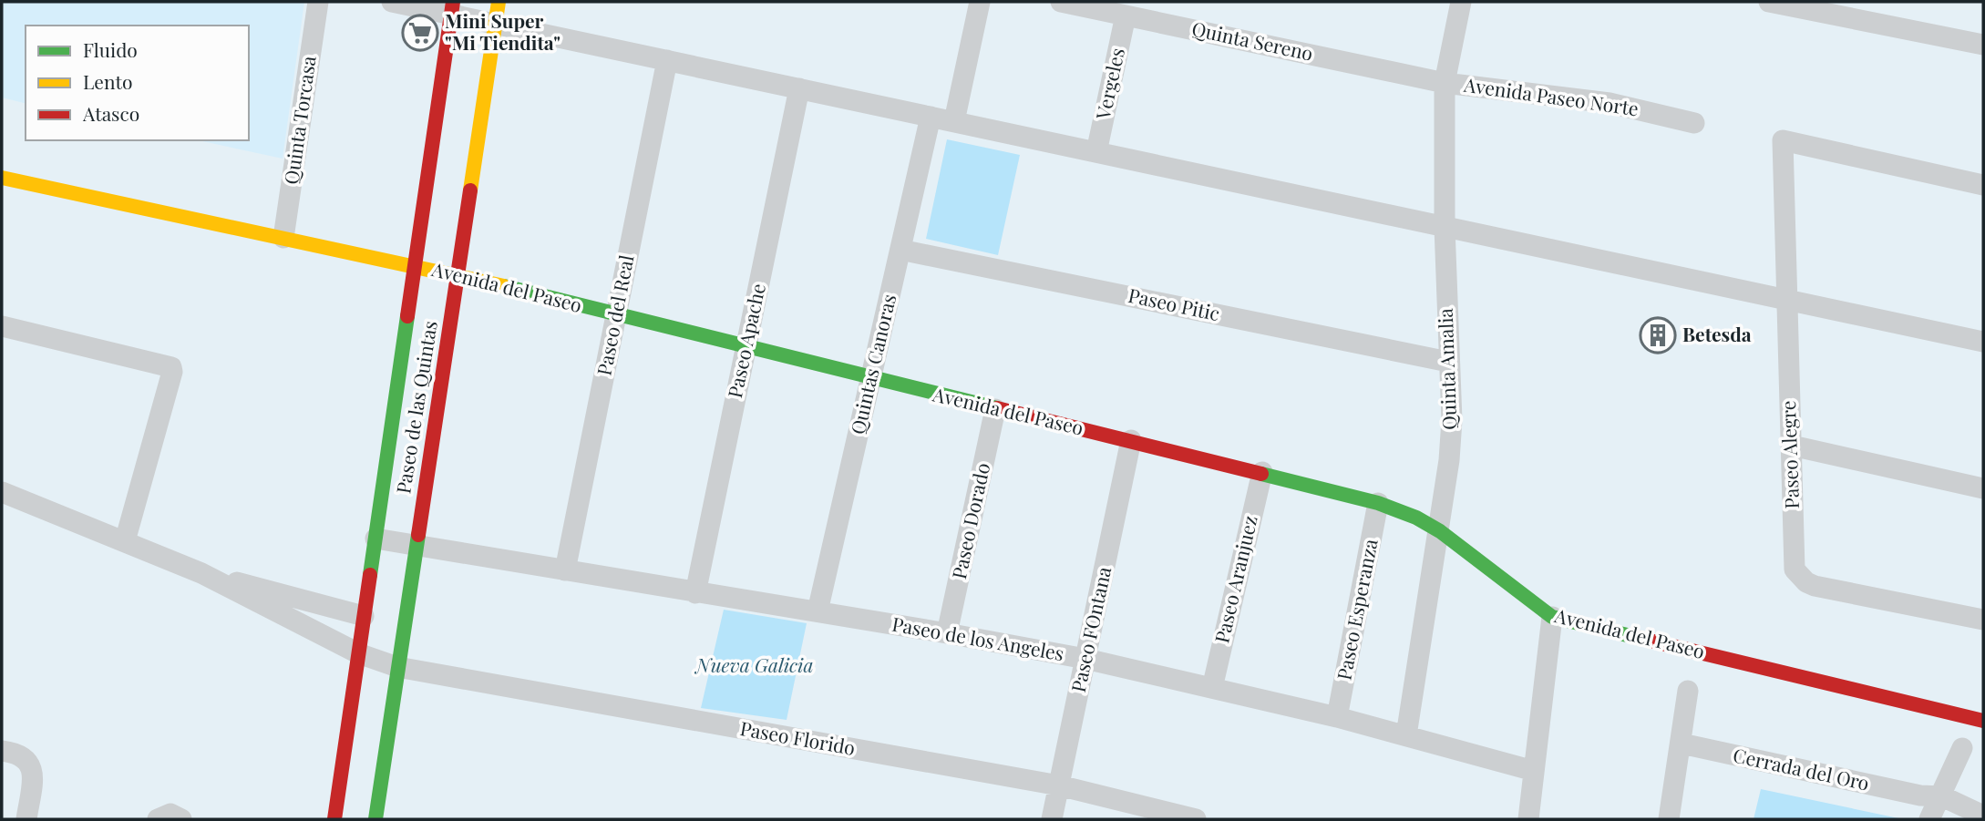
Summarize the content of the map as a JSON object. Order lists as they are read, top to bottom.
{
  "streets": {
    "street": [
      "Quinta Sereno",
      "Vergeles",
      "Avenida Paseo Norte",
      "Quinta Torcasa",
      "Avenida del Paseo",
      "Paseo Pitic",
      "Paseo del Real",
      "Paseo Apache",
      "Quintas Canoras",
      "Quinta Amalia",
      "Paseo de las Quintas",
      "Paseo Alegre",
      "Paseo Dorado",
      "Paseo Aranjuez",
      "Paseo Esperanza",
      "Paseo FOntana",
      "Paseo de los Angeles",
      "Paseo Florido",
      "Cerrada del Oro"
    ]
  },
  "crossings": [
    ["Quinta Sereno", "Vergeles"],
    ["Quinta Sereno", "Avenida Paseo Norte"],
    ["Quinta Sereno", "Quinta Amalia"],
    ["Avenida Paseo Norte", "Quinta Amalia"],
    ["Quinta Torcasa", "Avenida del Paseo"],
    ["Avenida del Paseo", "Paseo del Real"],
    ["Avenida del Paseo", "Paseo Apache"],
    ["Avenida del Paseo", "Quintas Canoras"],
    ["Avenida del Paseo", "Quinta Amalia"],
    ["Avenida del Paseo", "Paseo de las Quintas"],
    ["Avenida del Paseo", "Paseo Dorado"],
    ["Avenida del Paseo", "Paseo Aranjuez"],
    ["Avenida del Paseo", "Paseo Esperanza"],
    ["Avenida del Paseo", "Paseo FOntana"],
    ["Paseo Pitic", "Quintas Canoras"],
    ["Paseo Pitic", "Quinta Amalia"],
    ["Paseo del Real", "Paseo de los Angeles"],
    ["Paseo Apache", "Paseo de los Angeles"],
    ["Quintas Canoras", "Paseo de los Angeles"],
    ["Quinta Amalia", "Paseo de los Angeles"],
    ["Paseo de las Quintas", "Paseo de los Angeles"],
    ["Paseo de las Quintas", "Paseo Florido"],
    ["Paseo Dorado", "Paseo de los Angeles"],
    ["Paseo Aranjuez", "Paseo de los Angeles"],
    ["Paseo Esperanza", "Paseo de los Angeles"],
    ["Paseo FOntana", "Paseo de los Angeles"],
    ["Paseo FOntana", "Paseo Florido"]
  ],
  "parks": ["Nueva Galicia"],
  "places": {
    "supermarket": ["Mini Super \"Mi Tiendita\""],
    "building": ["Betesda"]
  },
  "legend": ["Fluido", "Lento", "Atasco"]
}
